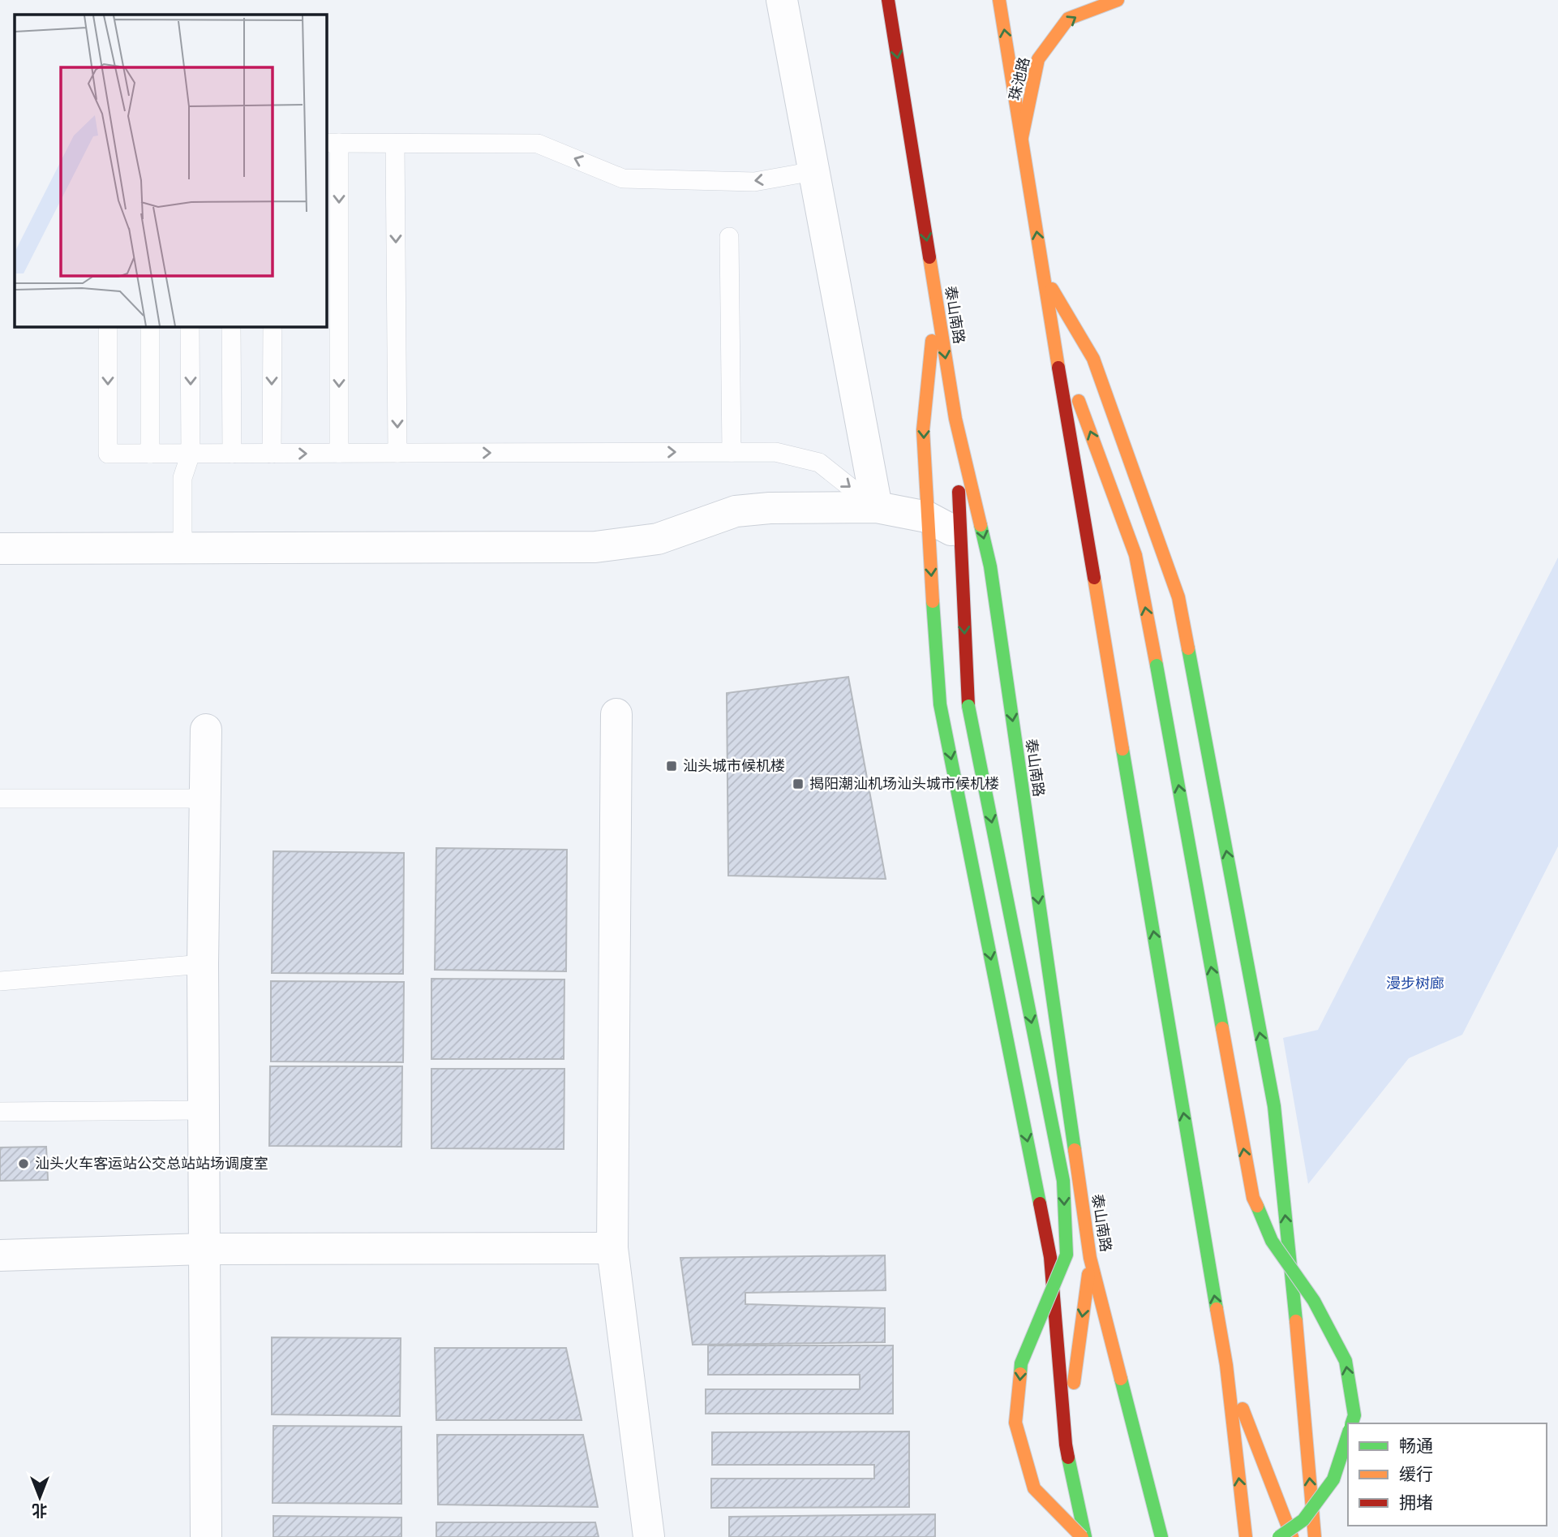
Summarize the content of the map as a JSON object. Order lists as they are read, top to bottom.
{
  "streets": {
    "main road": ["珠池路", "泰山南路"]
  },
  "one_way": ["珠池路"],
  "parks": ["漫步树廊"],
  "places": {
    "transit": ["汕头城市候机楼", "揭阳潮汕机场汕头城市候机楼"],
    "other": ["汕头火车客运站公交总站站场调度室"]
  },
  "legend": ["畅通", "缓行", "拥堵"],
  "north": "bottom"
}
